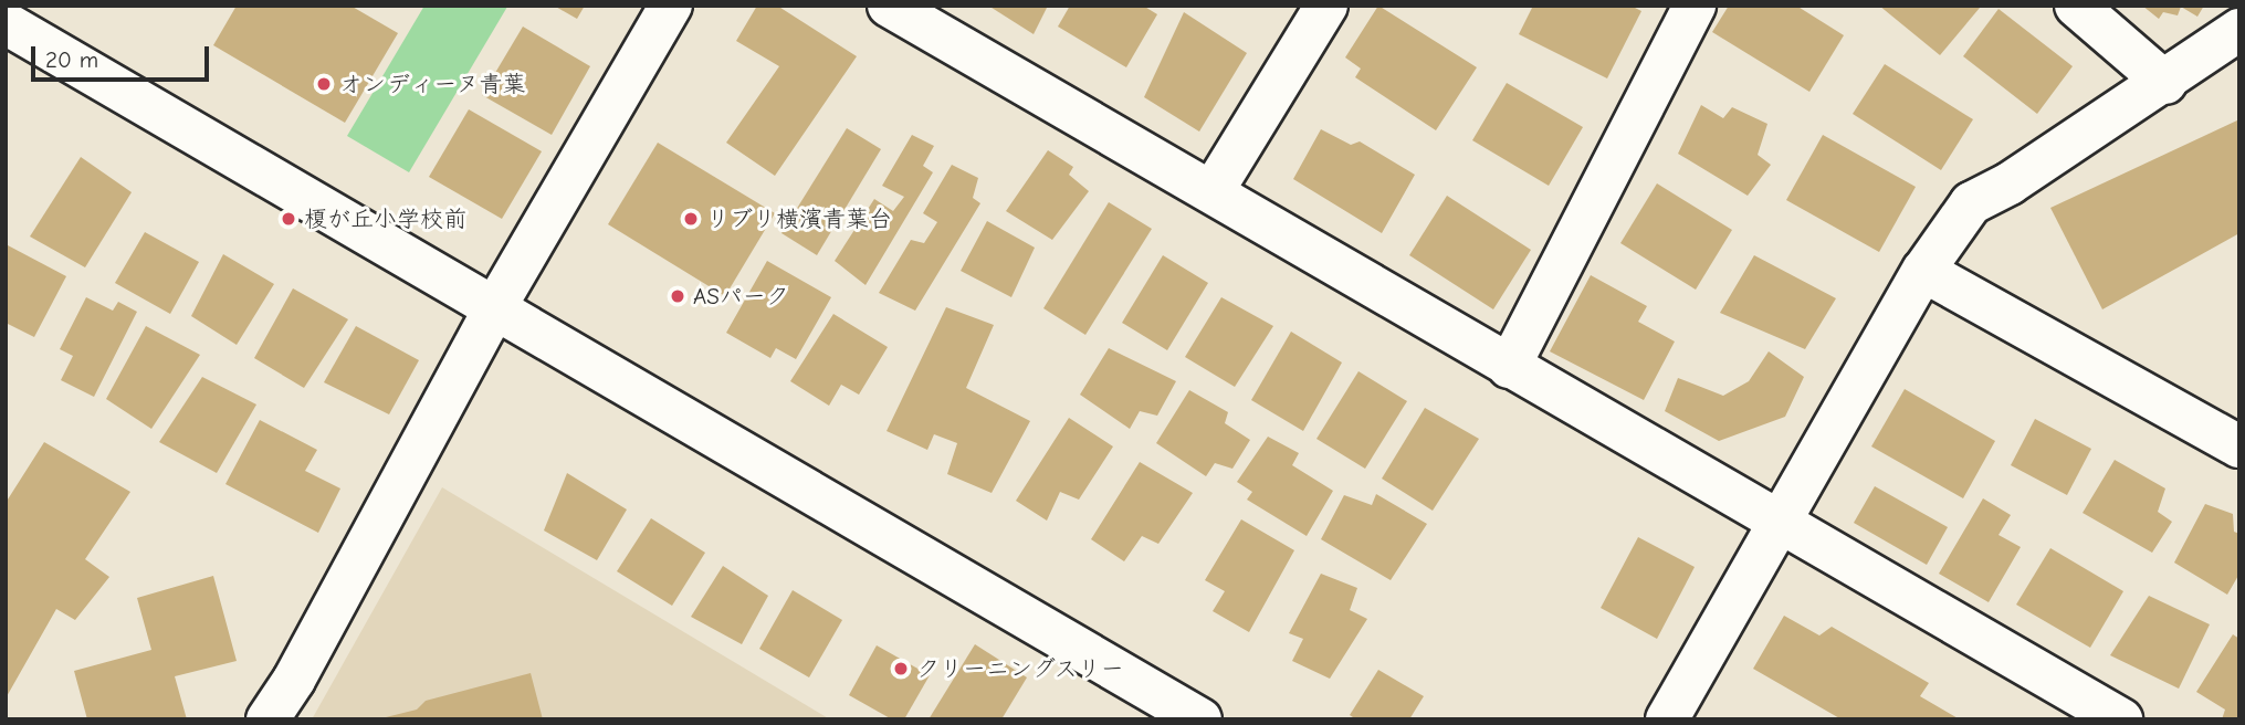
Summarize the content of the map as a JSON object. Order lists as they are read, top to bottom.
{
  "places": [
    "オンディーヌ青葉",
    "榎が丘小学校前",
    "リブリ横濱青葉台",
    "ASパーク",
    "クリーニングスリー"
  ],
  "scale_bar": "20 m"
}
